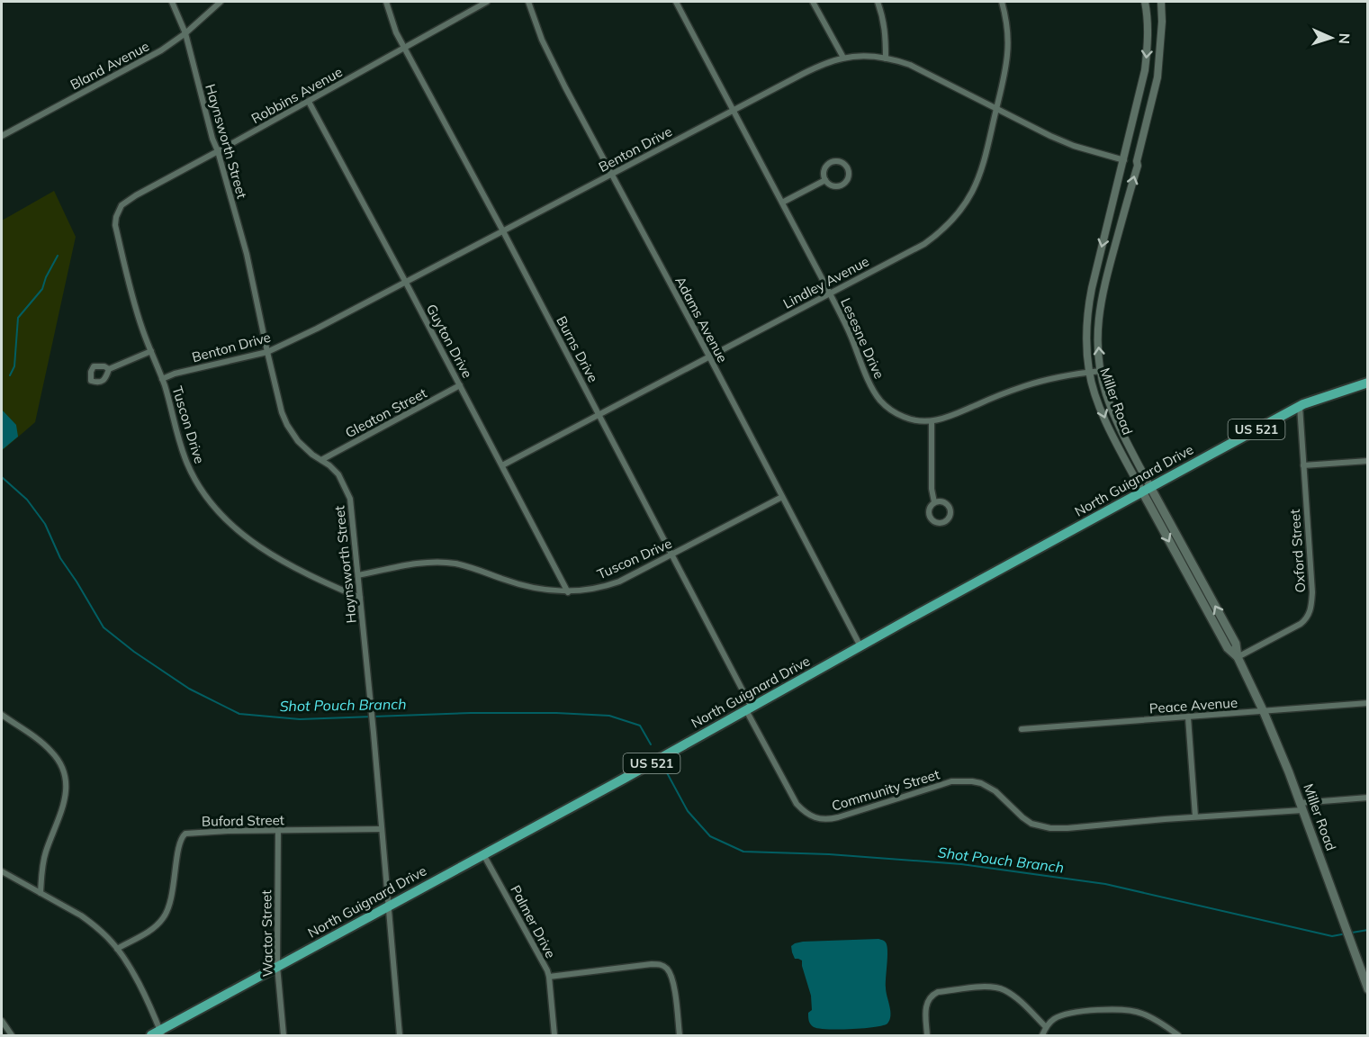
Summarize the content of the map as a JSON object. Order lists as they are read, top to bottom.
{
  "streets": {
    "highway": ["US 521", "North Guignard Drive"],
    "main road": ["Miller Road"],
    "street": [
      "Bland Avenue",
      "Robbins Avenue",
      "Haynsworth Street",
      "Benton Drive",
      "Lindley Avenue",
      "Adams Avenue",
      "Lesesne Drive",
      "Guyton Drive",
      "Burns Drive",
      "Gleaton Street",
      "Tuscon Drive",
      "Oxford Street",
      "Peace Avenue",
      "Community Street",
      "Buford Street",
      "Palmer Drive",
      "Wactor Street"
    ]
  },
  "crossings": [
    ["Bland Avenue", "Haynsworth Street"],
    ["Robbins Avenue", "Haynsworth Street"],
    ["Robbins Avenue", "Guyton Drive"],
    ["Robbins Avenue", "Burns Drive"],
    ["Robbins Avenue", "Tuscon Drive"],
    ["Haynsworth Street", "Benton Drive"],
    ["Haynsworth Street", "Gleaton Street"],
    ["Haynsworth Street", "Tuscon Drive"],
    ["Haynsworth Street", "North Guignard Drive"],
    ["Haynsworth Street", "Buford Street"],
    ["Benton Drive", "Lindley Avenue"],
    ["Benton Drive", "Adams Avenue"],
    ["Benton Drive", "Lesesne Drive"],
    ["Benton Drive", "Guyton Drive"],
    ["Benton Drive", "Burns Drive"],
    ["Benton Drive", "Miller Road"],
    ["Benton Drive", "Tuscon Drive"],
    ["Lindley Avenue", "Adams Avenue"],
    ["Lindley Avenue", "Lesesne Drive"],
    ["Lindley Avenue", "Guyton Drive"],
    ["Lindley Avenue", "Burns Drive"],
    ["Adams Avenue", "Tuscon Drive"],
    ["Adams Avenue", "North Guignard Drive"],
    ["Lesesne Drive", "Miller Road"],
    ["Guyton Drive", "Gleaton Street"],
    ["Guyton Drive", "Tuscon Drive"],
    ["Burns Drive", "Tuscon Drive"],
    ["Burns Drive", "North Guignard Drive"],
    ["Burns Drive", "Community Street"],
    ["Miller Road", "North Guignard Drive"],
    ["Miller Road", "Oxford Street"],
    ["Miller Road", "Peace Avenue"],
    ["Miller Road", "Community Street"],
    ["North Guignard Drive", "Oxford Street"],
    ["North Guignard Drive", "Community Street"],
    ["North Guignard Drive", "Palmer Drive"],
    ["North Guignard Drive", "Wactor Street"],
    ["Buford Street", "Wactor Street"]
  ],
  "water": ["Shot Pouch Branch"],
  "north": "right"
}
